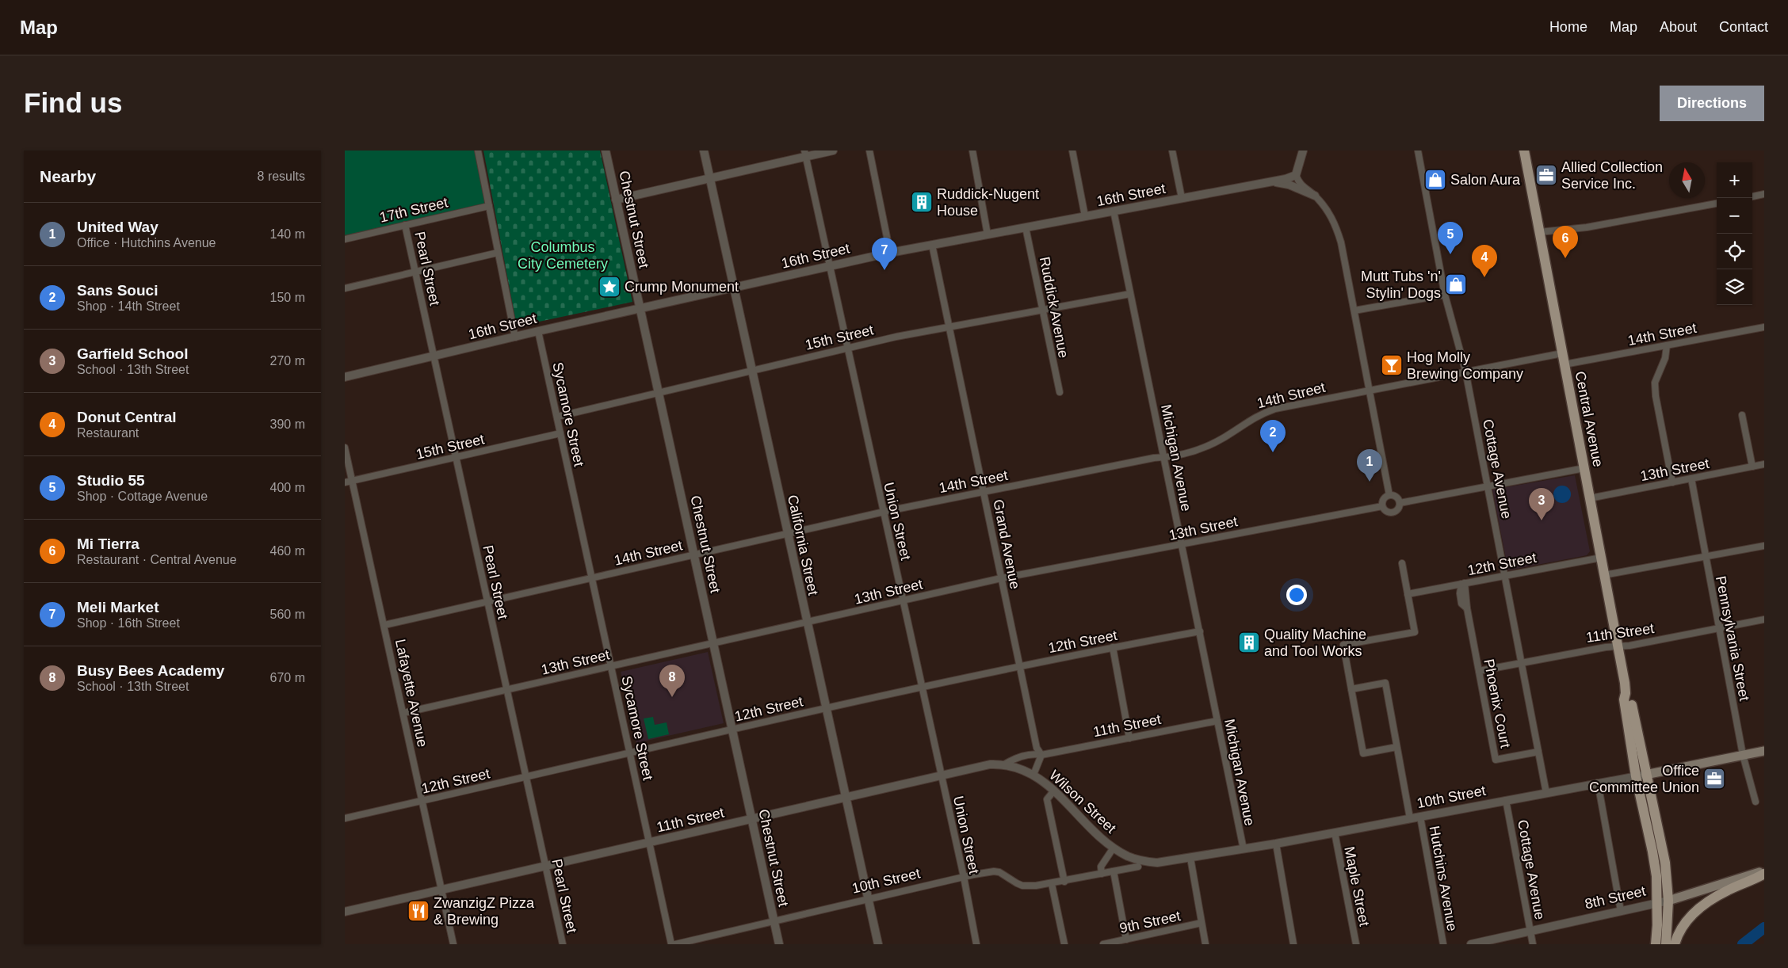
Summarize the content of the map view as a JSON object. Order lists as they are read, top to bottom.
{
  "streets": {
    "main road": ["Central Avenue", "10th Street", "8th Street"],
    "street": [
      "16th Street",
      "17th Street",
      "Chestnut Street",
      "Pearl Street",
      "Ruddick Avenue",
      "14th Street",
      "15th Street",
      "Sycamore Street",
      "Michigan Avenue",
      "Cottage Avenue",
      "13th Street",
      "Union Street",
      "Grand Avenue",
      "California Street",
      "12th Street",
      "11th Street",
      "Pennsylvania Street",
      "Lafayette Avenue",
      "Phoenix Court",
      "Wilson Street",
      "Hutchins Avenue",
      "Maple Street",
      "9th Street"
    ]
  },
  "crossings": [
    ["16th Street", "Chestnut Street"],
    ["16th Street", "Pearl Street"],
    ["16th Street", "Ruddick Avenue"],
    ["16th Street", "Sycamore Street"],
    ["16th Street", "Michigan Avenue"],
    ["16th Street", "Union Street"],
    ["16th Street", "Grand Avenue"],
    ["16th Street", "California Street"],
    ["17th Street", "Pearl Street"],
    ["Chestnut Street", "14th Street"],
    ["Chestnut Street", "15th Street"],
    ["Chestnut Street", "13th Street"],
    ["Chestnut Street", "12th Street"],
    ["Chestnut Street", "11th Street"],
    ["Chestnut Street", "10th Street"],
    ["Pearl Street", "14th Street"],
    ["Pearl Street", "15th Street"],
    ["Pearl Street", "13th Street"],
    ["Pearl Street", "12th Street"],
    ["Pearl Street", "11th Street"],
    ["Ruddick Avenue", "15th Street"],
    ["14th Street", "Sycamore Street"],
    ["14th Street", "Central Avenue"],
    ["14th Street", "Michigan Avenue"],
    ["14th Street", "Cottage Avenue"],
    ["14th Street", "Union Street"],
    ["14th Street", "Grand Avenue"],
    ["14th Street", "California Street"],
    ["14th Street", "Lafayette Avenue"],
    ["15th Street", "Sycamore Street"],
    ["15th Street", "Michigan Avenue"],
    ["15th Street", "Union Street"],
    ["15th Street", "Grand Avenue"],
    ["15th Street", "California Street"],
    ["15th Street", "Lafayette Avenue"],
    ["Sycamore Street", "13th Street"],
    ["Sycamore Street", "12th Street"],
    ["Sycamore Street", "11th Street"],
    ["Central Avenue", "13th Street"],
    ["Central Avenue", "12th Street"],
    ["Central Avenue", "11th Street"],
    ["Central Avenue", "10th Street"],
    ["Central Avenue", "8th Street"],
    ["Michigan Avenue", "13th Street"],
    ["Michigan Avenue", "12th Street"],
    ["Michigan Avenue", "11th Street"],
    ["Michigan Avenue", "10th Street"],
    ["Cottage Avenue", "12th Street"],
    ["Cottage Avenue", "11th Street"],
    ["Cottage Avenue", "Phoenix Court"],
    ["Cottage Avenue", "10th Street"],
    ["Cottage Avenue", "8th Street"],
    ["13th Street", "Union Street"],
    ["13th Street", "Grand Avenue"],
    ["13th Street", "California Street"],
    ["13th Street", "Pennsylvania Street"],
    ["13th Street", "Lafayette Avenue"],
    ["Union Street", "12th Street"],
    ["Union Street", "11th Street"],
    ["Union Street", "10th Street"],
    ["Grand Avenue", "12th Street"],
    ["Grand Avenue", "11th Street"],
    ["California Street", "12th Street"],
    ["California Street", "11th Street"],
    ["California Street", "10th Street"],
    ["12th Street", "Lafayette Avenue"],
    ["12th Street", "Phoenix Court"],
    ["11th Street", "Pennsylvania Street"],
    ["11th Street", "Lafayette Avenue"],
    ["11th Street", "Phoenix Court"],
    ["11th Street", "Wilson Street"],
    ["Pennsylvania Street", "10th Street"],
    ["10th Street", "Wilson Street"],
    ["10th Street", "Hutchins Avenue"],
    ["10th Street", "Maple Street"]
  ],
  "parks": ["Columbus City Cemetery"],
  "places": {
    "office": ["Allied Collection Service Inc.", "Office Committee Union"],
    "shop": ["Salon Aura", "Mutt Tubs 'n' Stylin' Dogs"],
    "building": ["Ruddick-Nugent House", "Quality Machine and Tool Works"],
    "place": ["Crump Monument"],
    "bar": ["Hog Molly Brewing Company"],
    "restaurant": ["ZwanzigZ Pizza & Brewing"]
  },
  "north": "top",
  "page": {
    "header": "Map",
    "nav": [
      "Home",
      "Map",
      "About",
      "Contact"
    ],
    "buttons": "Directions",
    "title": "Find us",
    "heading": ["Nearby", "8 results"],
    "map_buttons": ["+", "−"],
    "list": [
      {
        "mark": "1",
        "name": "United Way",
        "note": "Office · Hutchins Avenue",
        "value": "140 m"
      },
      {
        "mark": "2",
        "name": "Sans Souci",
        "note": "Shop · 14th Street",
        "value": "150 m"
      },
      {
        "mark": "3",
        "name": "Garfield School",
        "note": "School · 13th Street",
        "value": "270 m"
      },
      {
        "mark": "4",
        "name": "Donut Central",
        "note": "Restaurant",
        "value": "390 m"
      },
      {
        "mark": "5",
        "name": "Studio 55",
        "note": "Shop · Cottage Avenue",
        "value": "400 m"
      },
      {
        "mark": "6",
        "name": "Mi Tierra",
        "note": "Restaurant · Central Avenue",
        "value": "460 m"
      },
      {
        "mark": "7",
        "name": "Meli Market",
        "note": "Shop · 16th Street",
        "value": "560 m"
      },
      {
        "mark": "8",
        "name": "Busy Bees Academy",
        "note": "School · 13th Street",
        "value": "670 m"
      }
    ],
    "pins": [
      "5",
      "6",
      "7",
      "4",
      "2",
      "1",
      "3",
      "8"
    ]
  }
}
